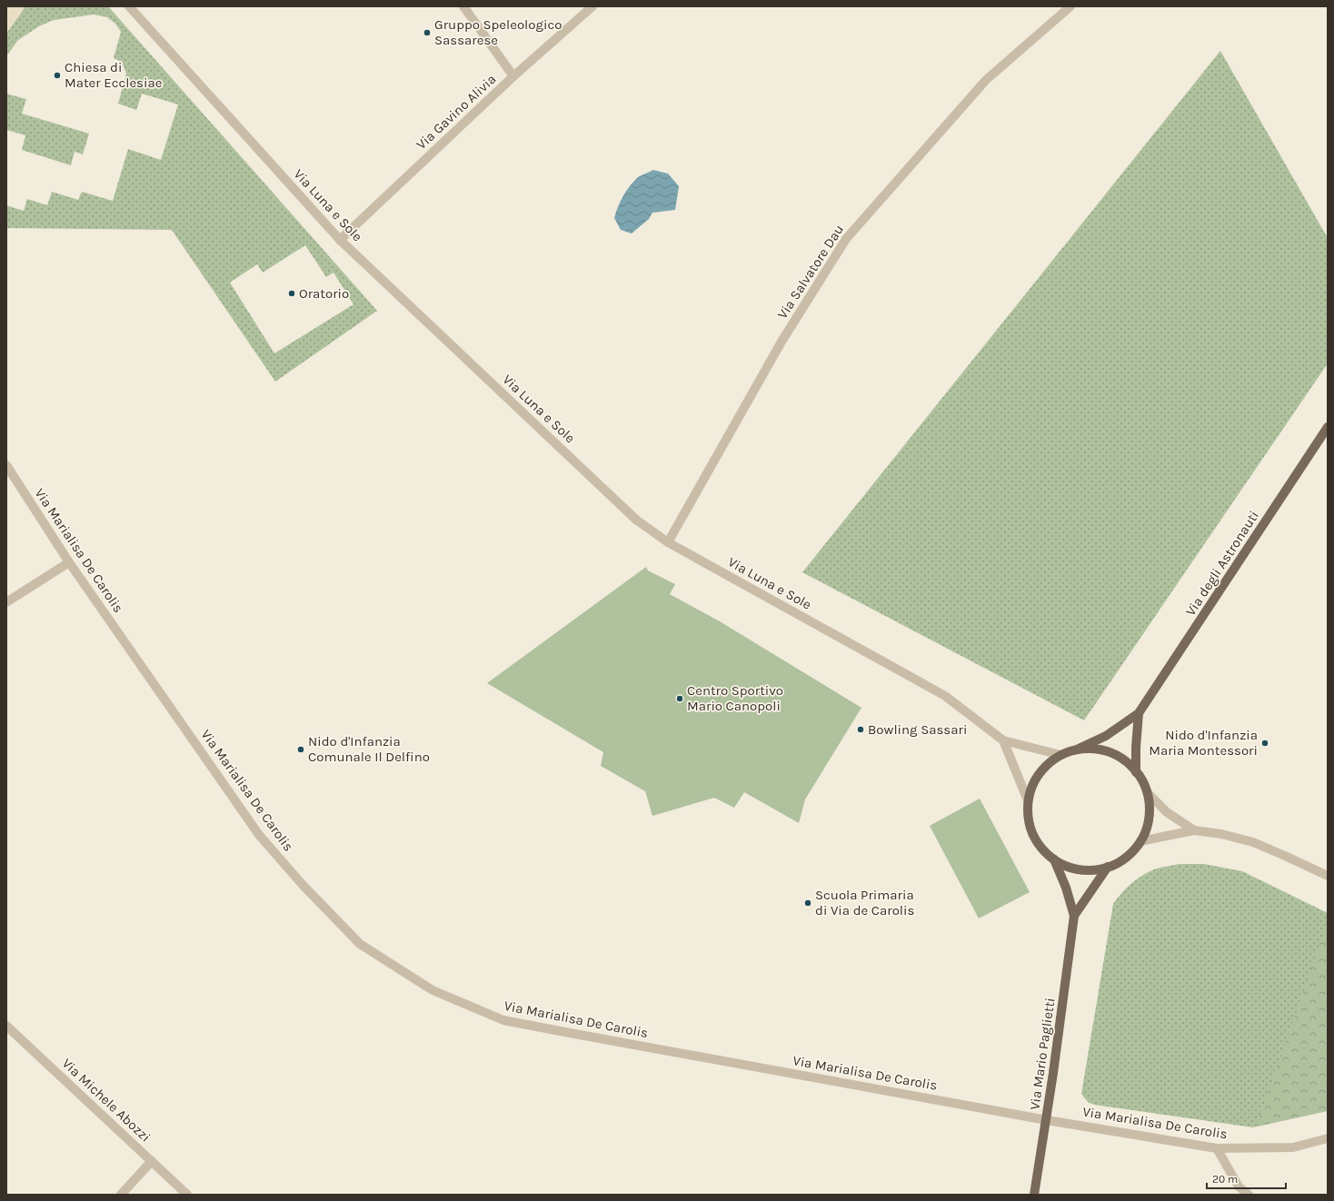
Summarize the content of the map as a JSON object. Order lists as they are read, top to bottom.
{
  "streets": {
    "main road": ["Via degli Astronauti", "Via Mario Paglietti"],
    "street": [
      "Via Gavino Alivia",
      "Via Luna e Sole",
      "Via Salvatore Dau",
      "Via Marialisa De Carolis",
      "Via Michele Abozzi"
    ]
  },
  "crossings": [
    ["Via Gavino Alivia", "Via Luna e Sole"],
    ["Via Luna e Sole", "Via Salvatore Dau"],
    ["Via Luna e Sole", "Via degli Astronauti"],
    ["Via Marialisa De Carolis", "Via Mario Paglietti"]
  ],
  "places": [
    "Gruppo Speleologico Sassarese",
    "Chiesa di Mater Ecclesiae",
    "Oratorio",
    "Centro Sportivo Mario Canopoli",
    "Bowling Sassari",
    "Nido d'Infanzia Maria Montessori",
    "Nido d'Infanzia Comunale Il Delfino",
    "Scuola Primaria di Via de Carolis"
  ],
  "scale_bar": "20 m"
}
